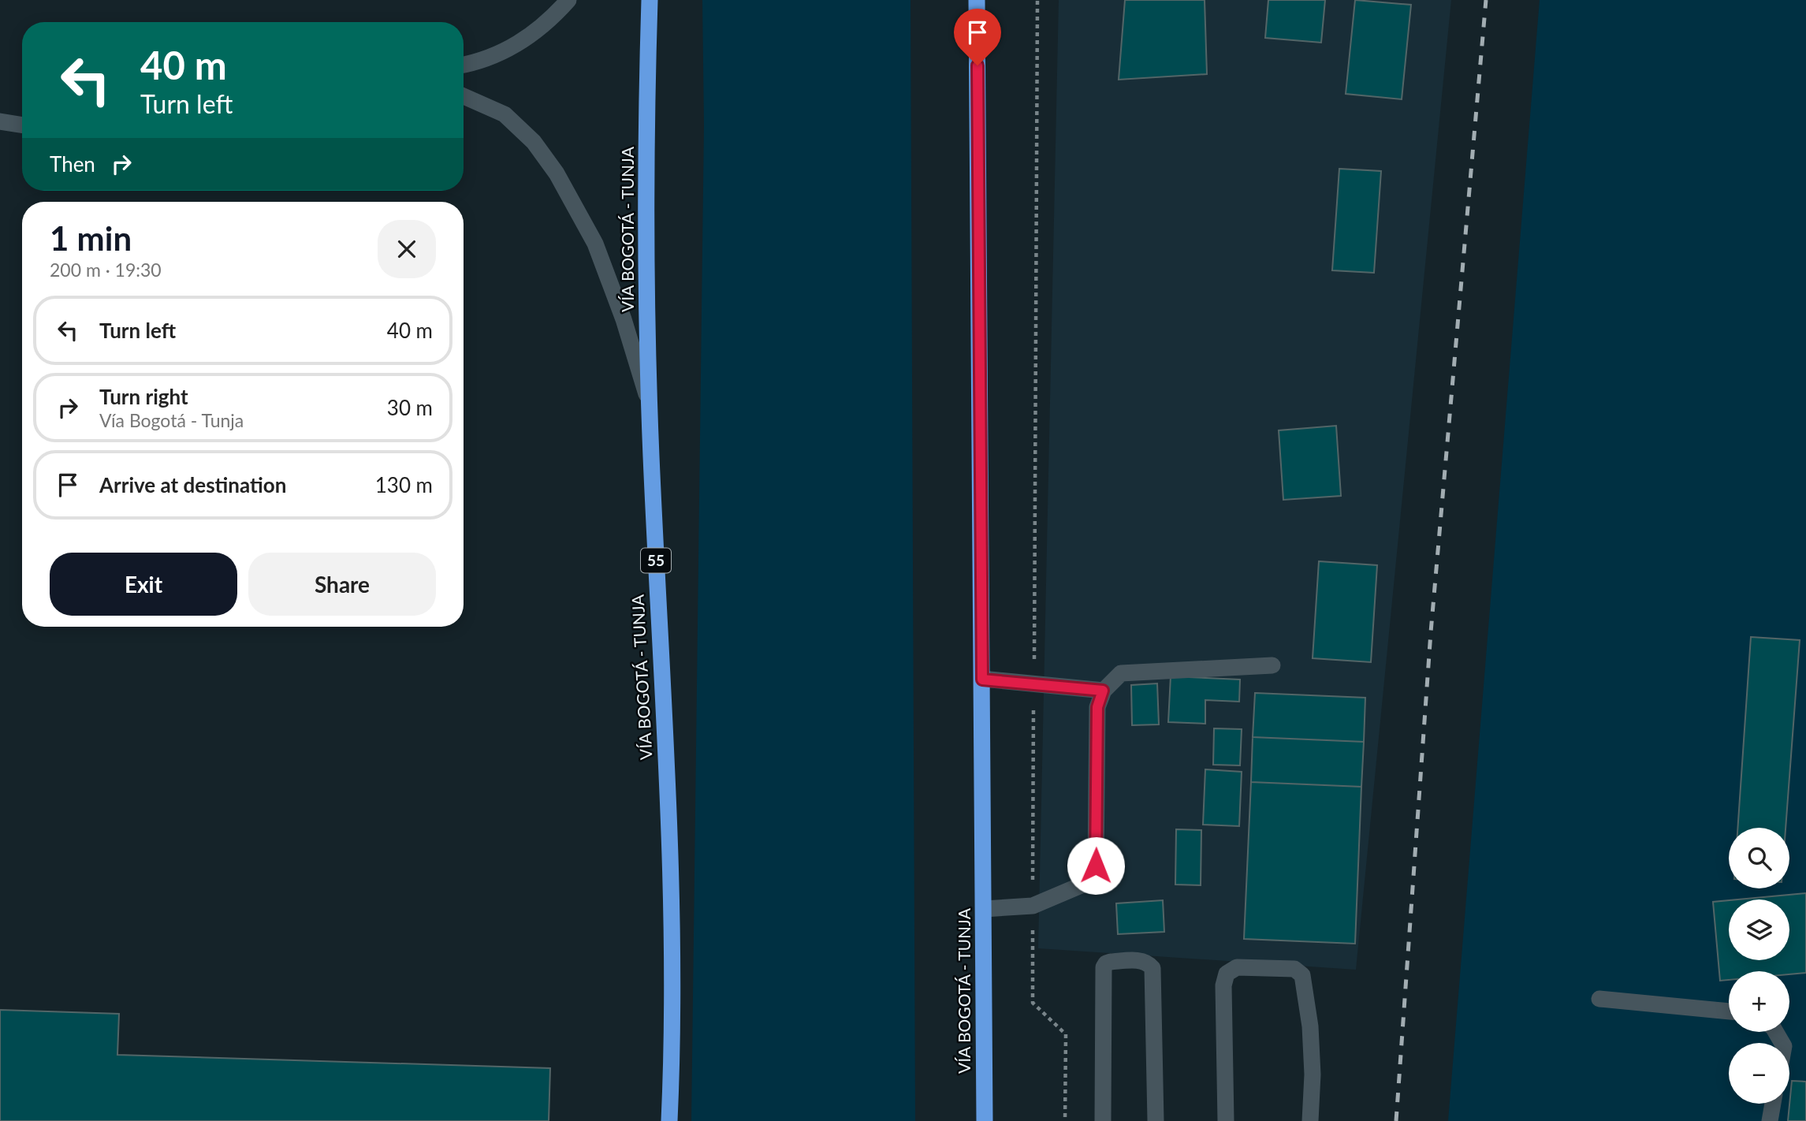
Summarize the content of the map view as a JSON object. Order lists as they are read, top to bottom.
{
  "streets": {
    "highway": ["VÍA BOGOTÁ - TUNJA", "55"]
  },
  "page": {
    "turn": ["40 m", "Turn left"],
    "then": "Then",
    "heading": ["1 min", "200 m · 19:30"],
    "list": [
      {
        "name": "Turn left",
        "value": "40 m"
      },
      {
        "name": "Turn right",
        "note": "Vía Bogotá - Tunja",
        "value": "30 m"
      },
      {
        "name": "Arrive at destination",
        "value": "130 m"
      }
    ],
    "buttons": ["Exit", "Share"],
    "map_buttons": ["+", "−"]
  }
}
